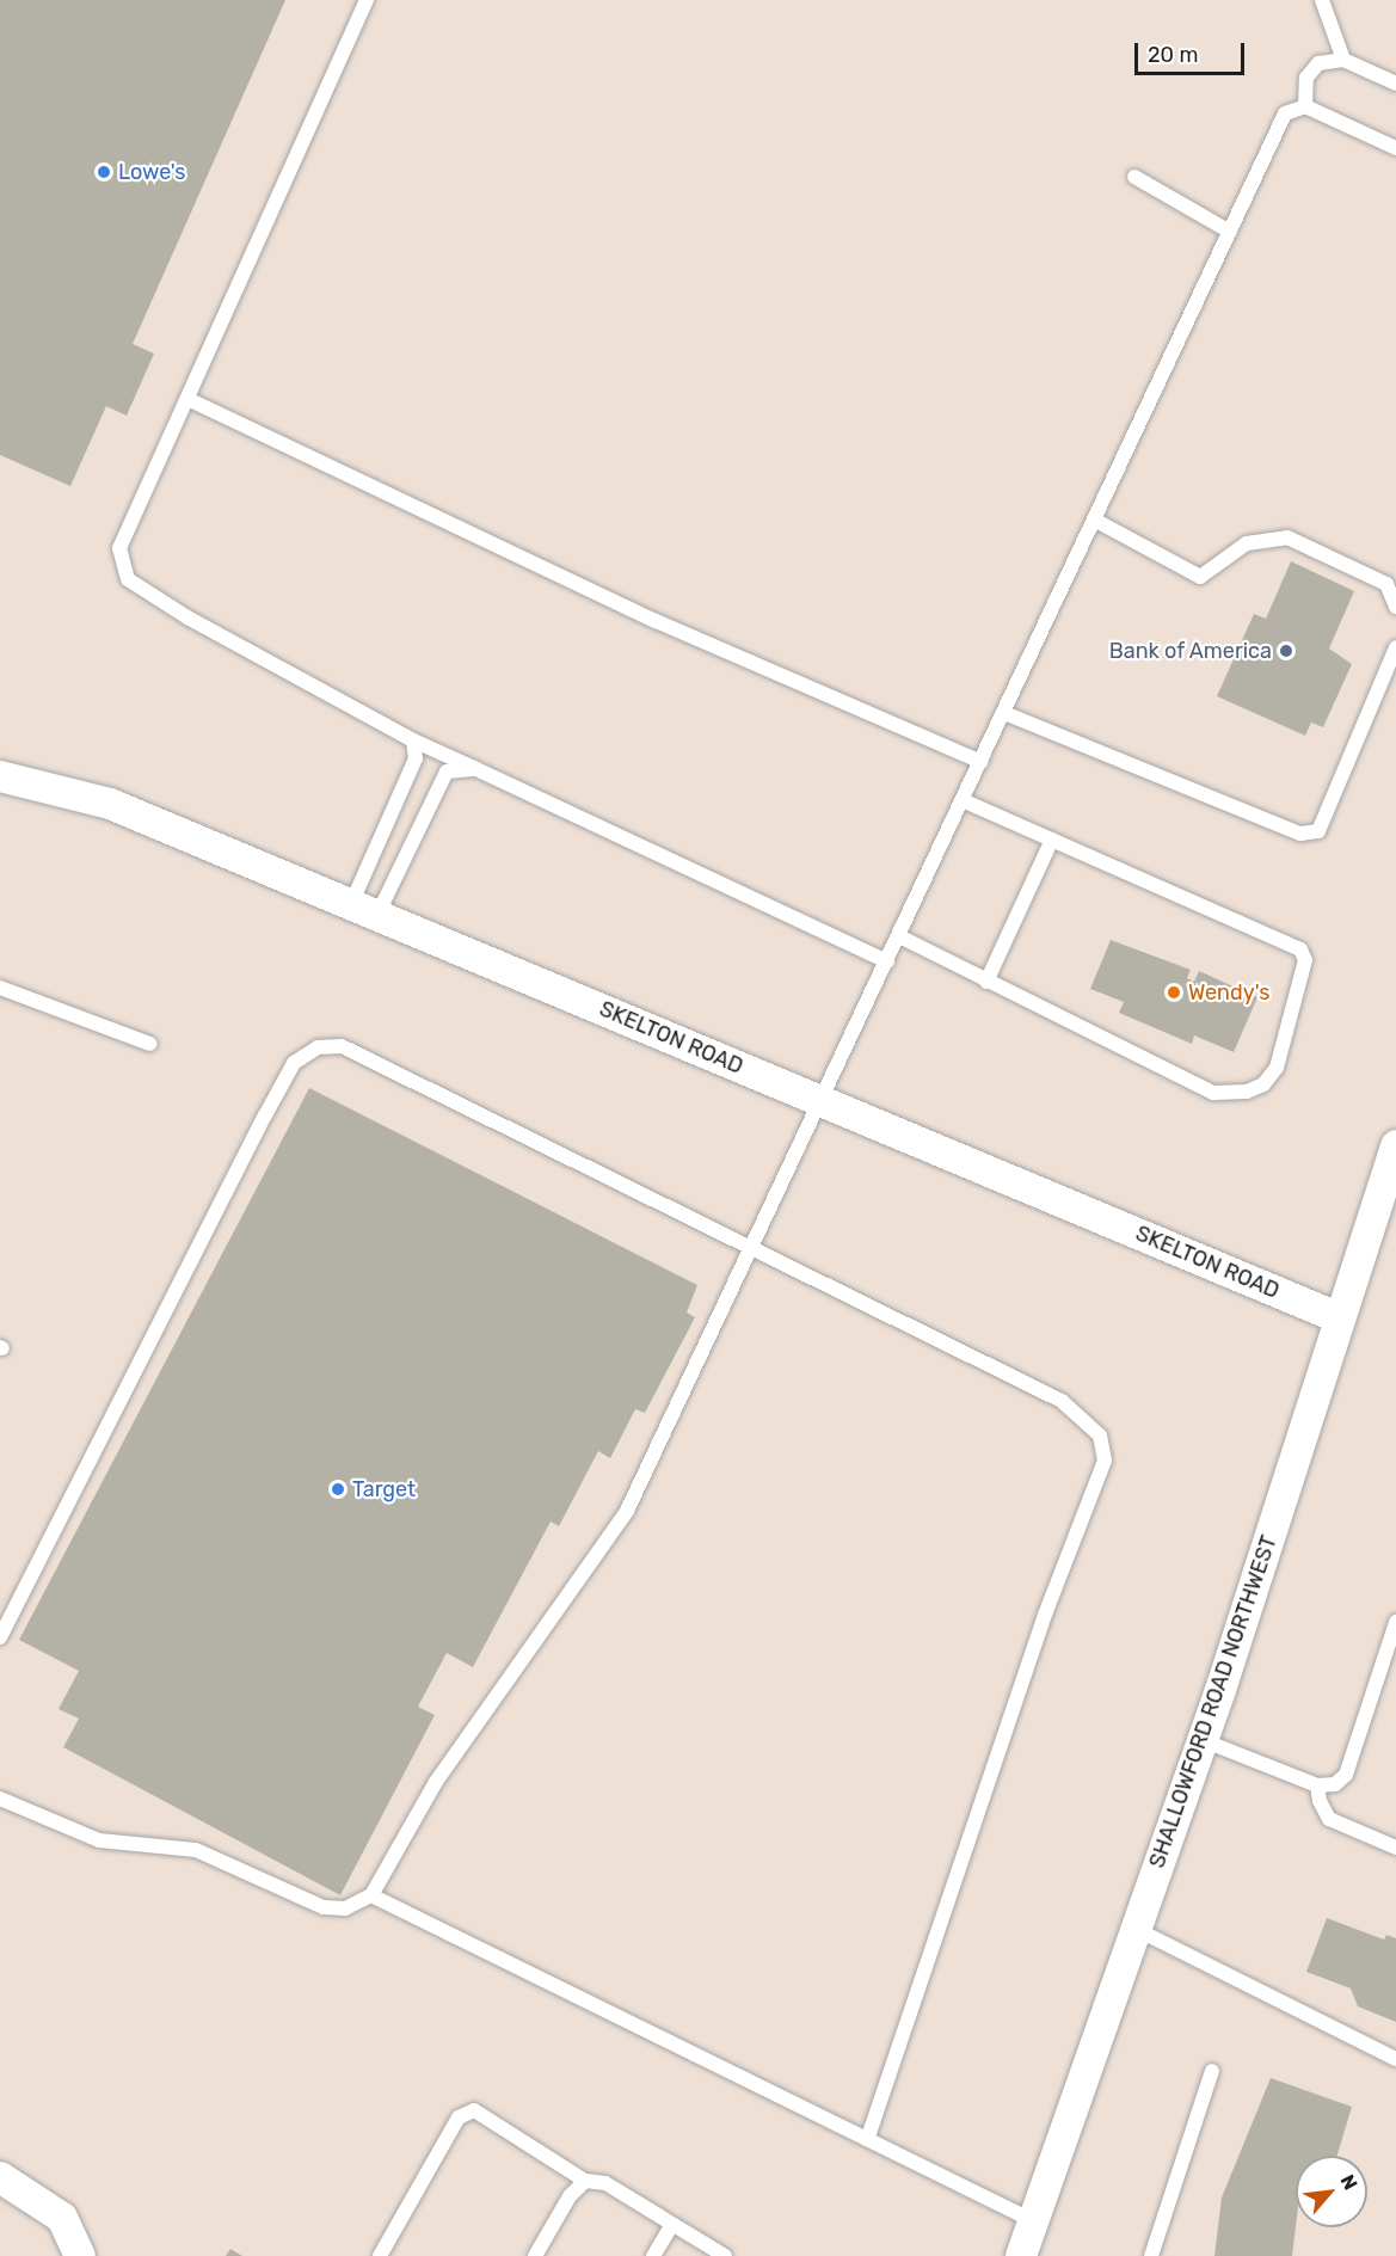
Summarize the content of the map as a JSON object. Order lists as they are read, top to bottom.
{
  "streets": {
    "street": ["SKELTON ROAD", "SHALLOWFORD ROAD NORTHWEST"]
  },
  "crossings": [
    ["SKELTON ROAD", "SHALLOWFORD ROAD NORTHWEST"]
  ],
  "places": [
    "Lowe's",
    "Bank of America",
    "Wendy's",
    "Target"
  ],
  "scale_bar": "20 m",
  "north": "top right"
}
